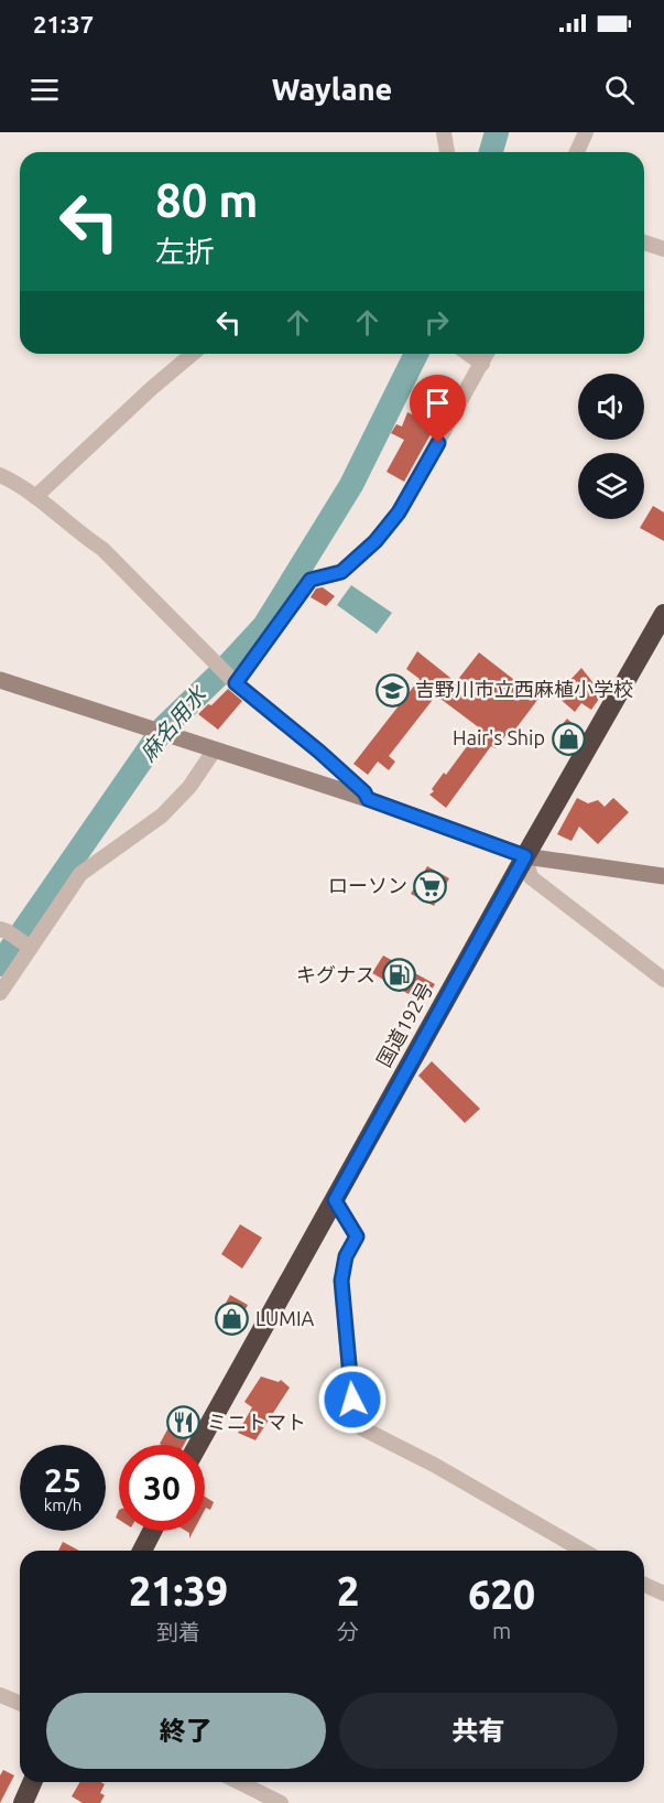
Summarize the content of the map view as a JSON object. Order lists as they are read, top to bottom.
{
  "streets": {
    "highway": ["国道192号"]
  },
  "water": ["麻名用水"],
  "places": {
    "school or university": ["吉野川市立西麻植小学校"],
    "shop": ["Hair's Ship", "LUMIA"],
    "supermarket": ["ローソン"],
    "fuel station": ["キグナス"],
    "restaurant": ["ミニトマト"]
  },
  "page": {
    "status": "21:37",
    "header": "Waylane",
    "turn": ["80 m", "左折"],
    "speed": "25 km/h",
    "limit": "30",
    "eta": [
      "21:39",
      "到着",
      "2",
      "分",
      "620",
      "m"
    ],
    "buttons": ["終了", "共有"]
  }
}
